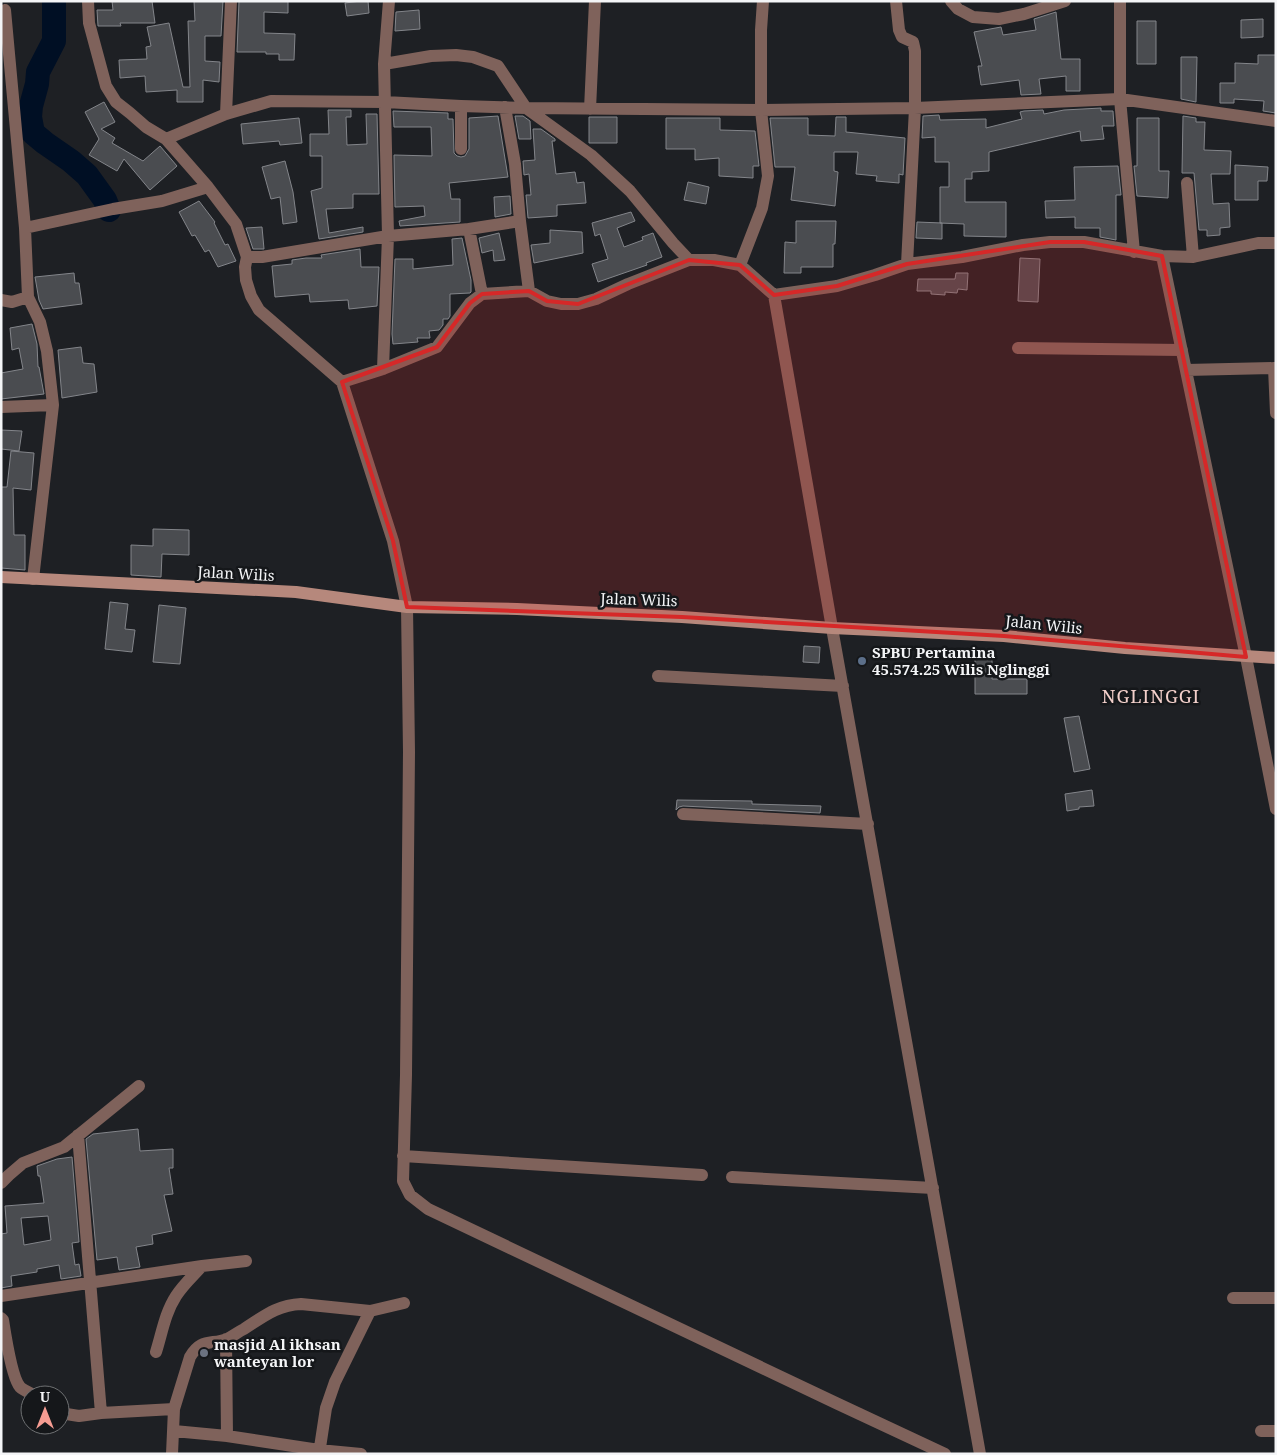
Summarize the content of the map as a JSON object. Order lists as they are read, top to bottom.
{
  "streets": {
    "main road": ["Jalan Wilis"]
  },
  "districts": ["NGLINGGI"],
  "places": ["SPBU Pertamina 45.574.25 Wilis Nglinggi", "masjid Al ikhsan wanteyan lor"],
  "north": "top"
}
